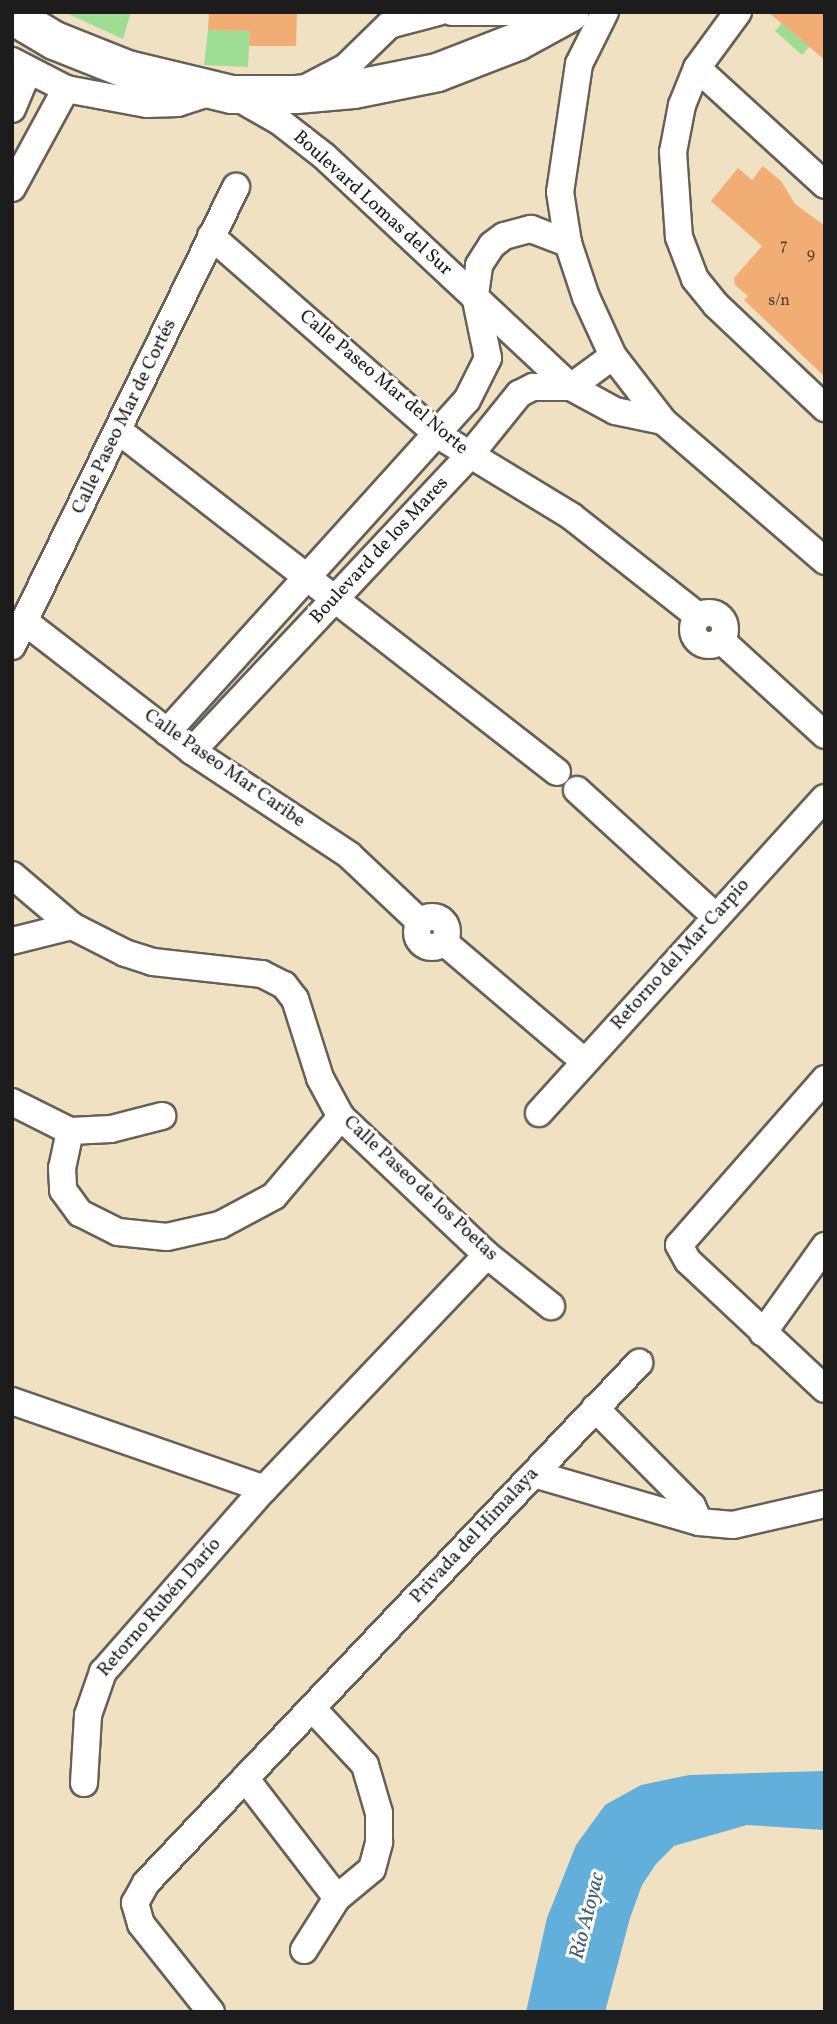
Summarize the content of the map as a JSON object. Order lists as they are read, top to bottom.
{
  "streets": {
    "street": [
      "Boulevard Lomas del Sur",
      "Calle Paseo Mar del Norte",
      "Calle Paseo Mar de Cortés",
      "Boulevard de los Mares",
      "Calle Paseo Mar Caribe",
      "Retorno del Mar Carpio",
      "Calle Paseo de los Poetas",
      "Privada del Himalaya",
      "Retorno Rubén Darío"
    ]
  },
  "crossings": [
    ["Boulevard Lomas del Sur", "Boulevard de los Mares"],
    ["Calle Paseo Mar del Norte", "Calle Paseo Mar de Cortés"],
    ["Calle Paseo Mar del Norte", "Boulevard de los Mares"],
    ["Calle Paseo Mar de Cortés", "Calle Paseo Mar Caribe"],
    ["Boulevard de los Mares", "Calle Paseo Mar Caribe"],
    ["Calle Paseo Mar Caribe", "Retorno del Mar Carpio"],
    ["Calle Paseo de los Poetas", "Retorno Rubén Darío"]
  ],
  "water": ["Río Atoyac"],
  "house_numbers": ["7", "9", "s/n"]
}
